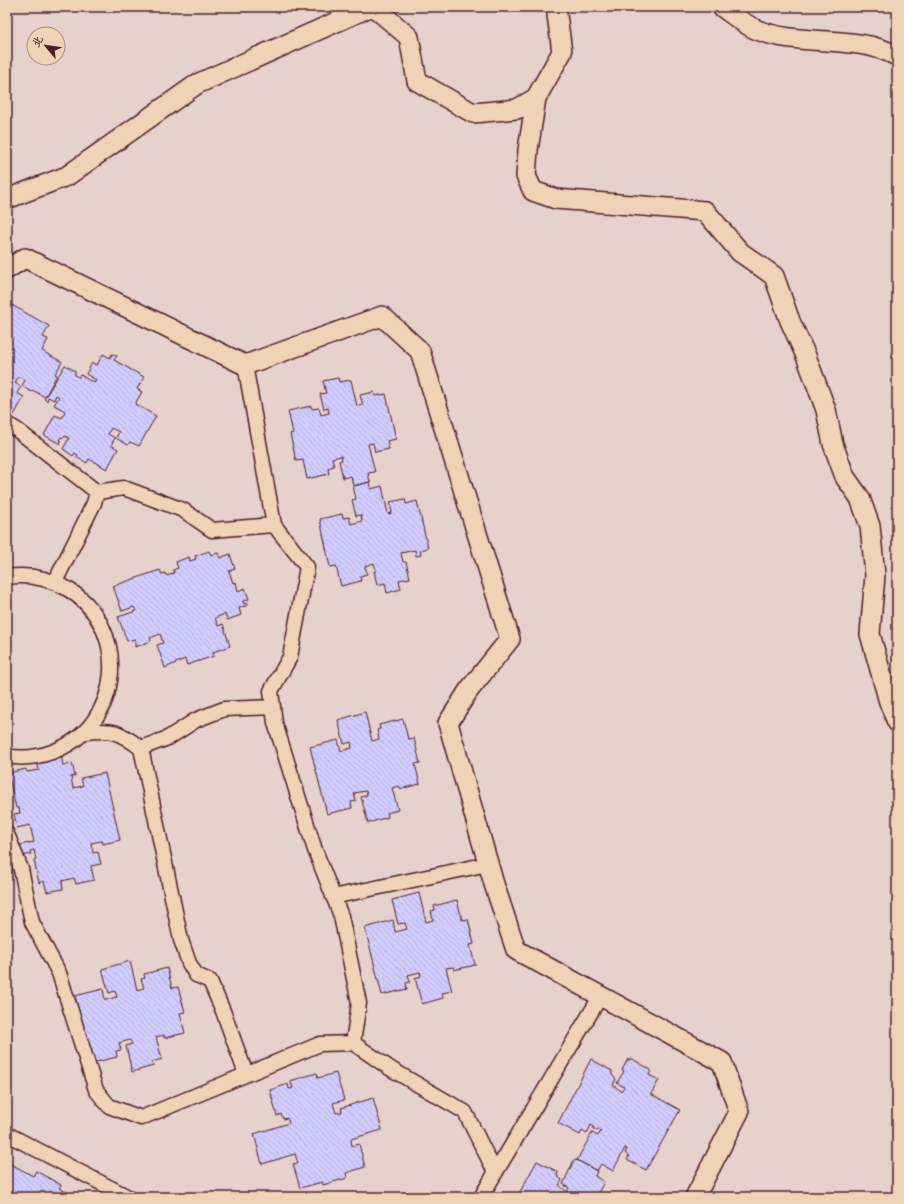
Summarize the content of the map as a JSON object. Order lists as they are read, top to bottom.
{
  "north": "top left"
}
